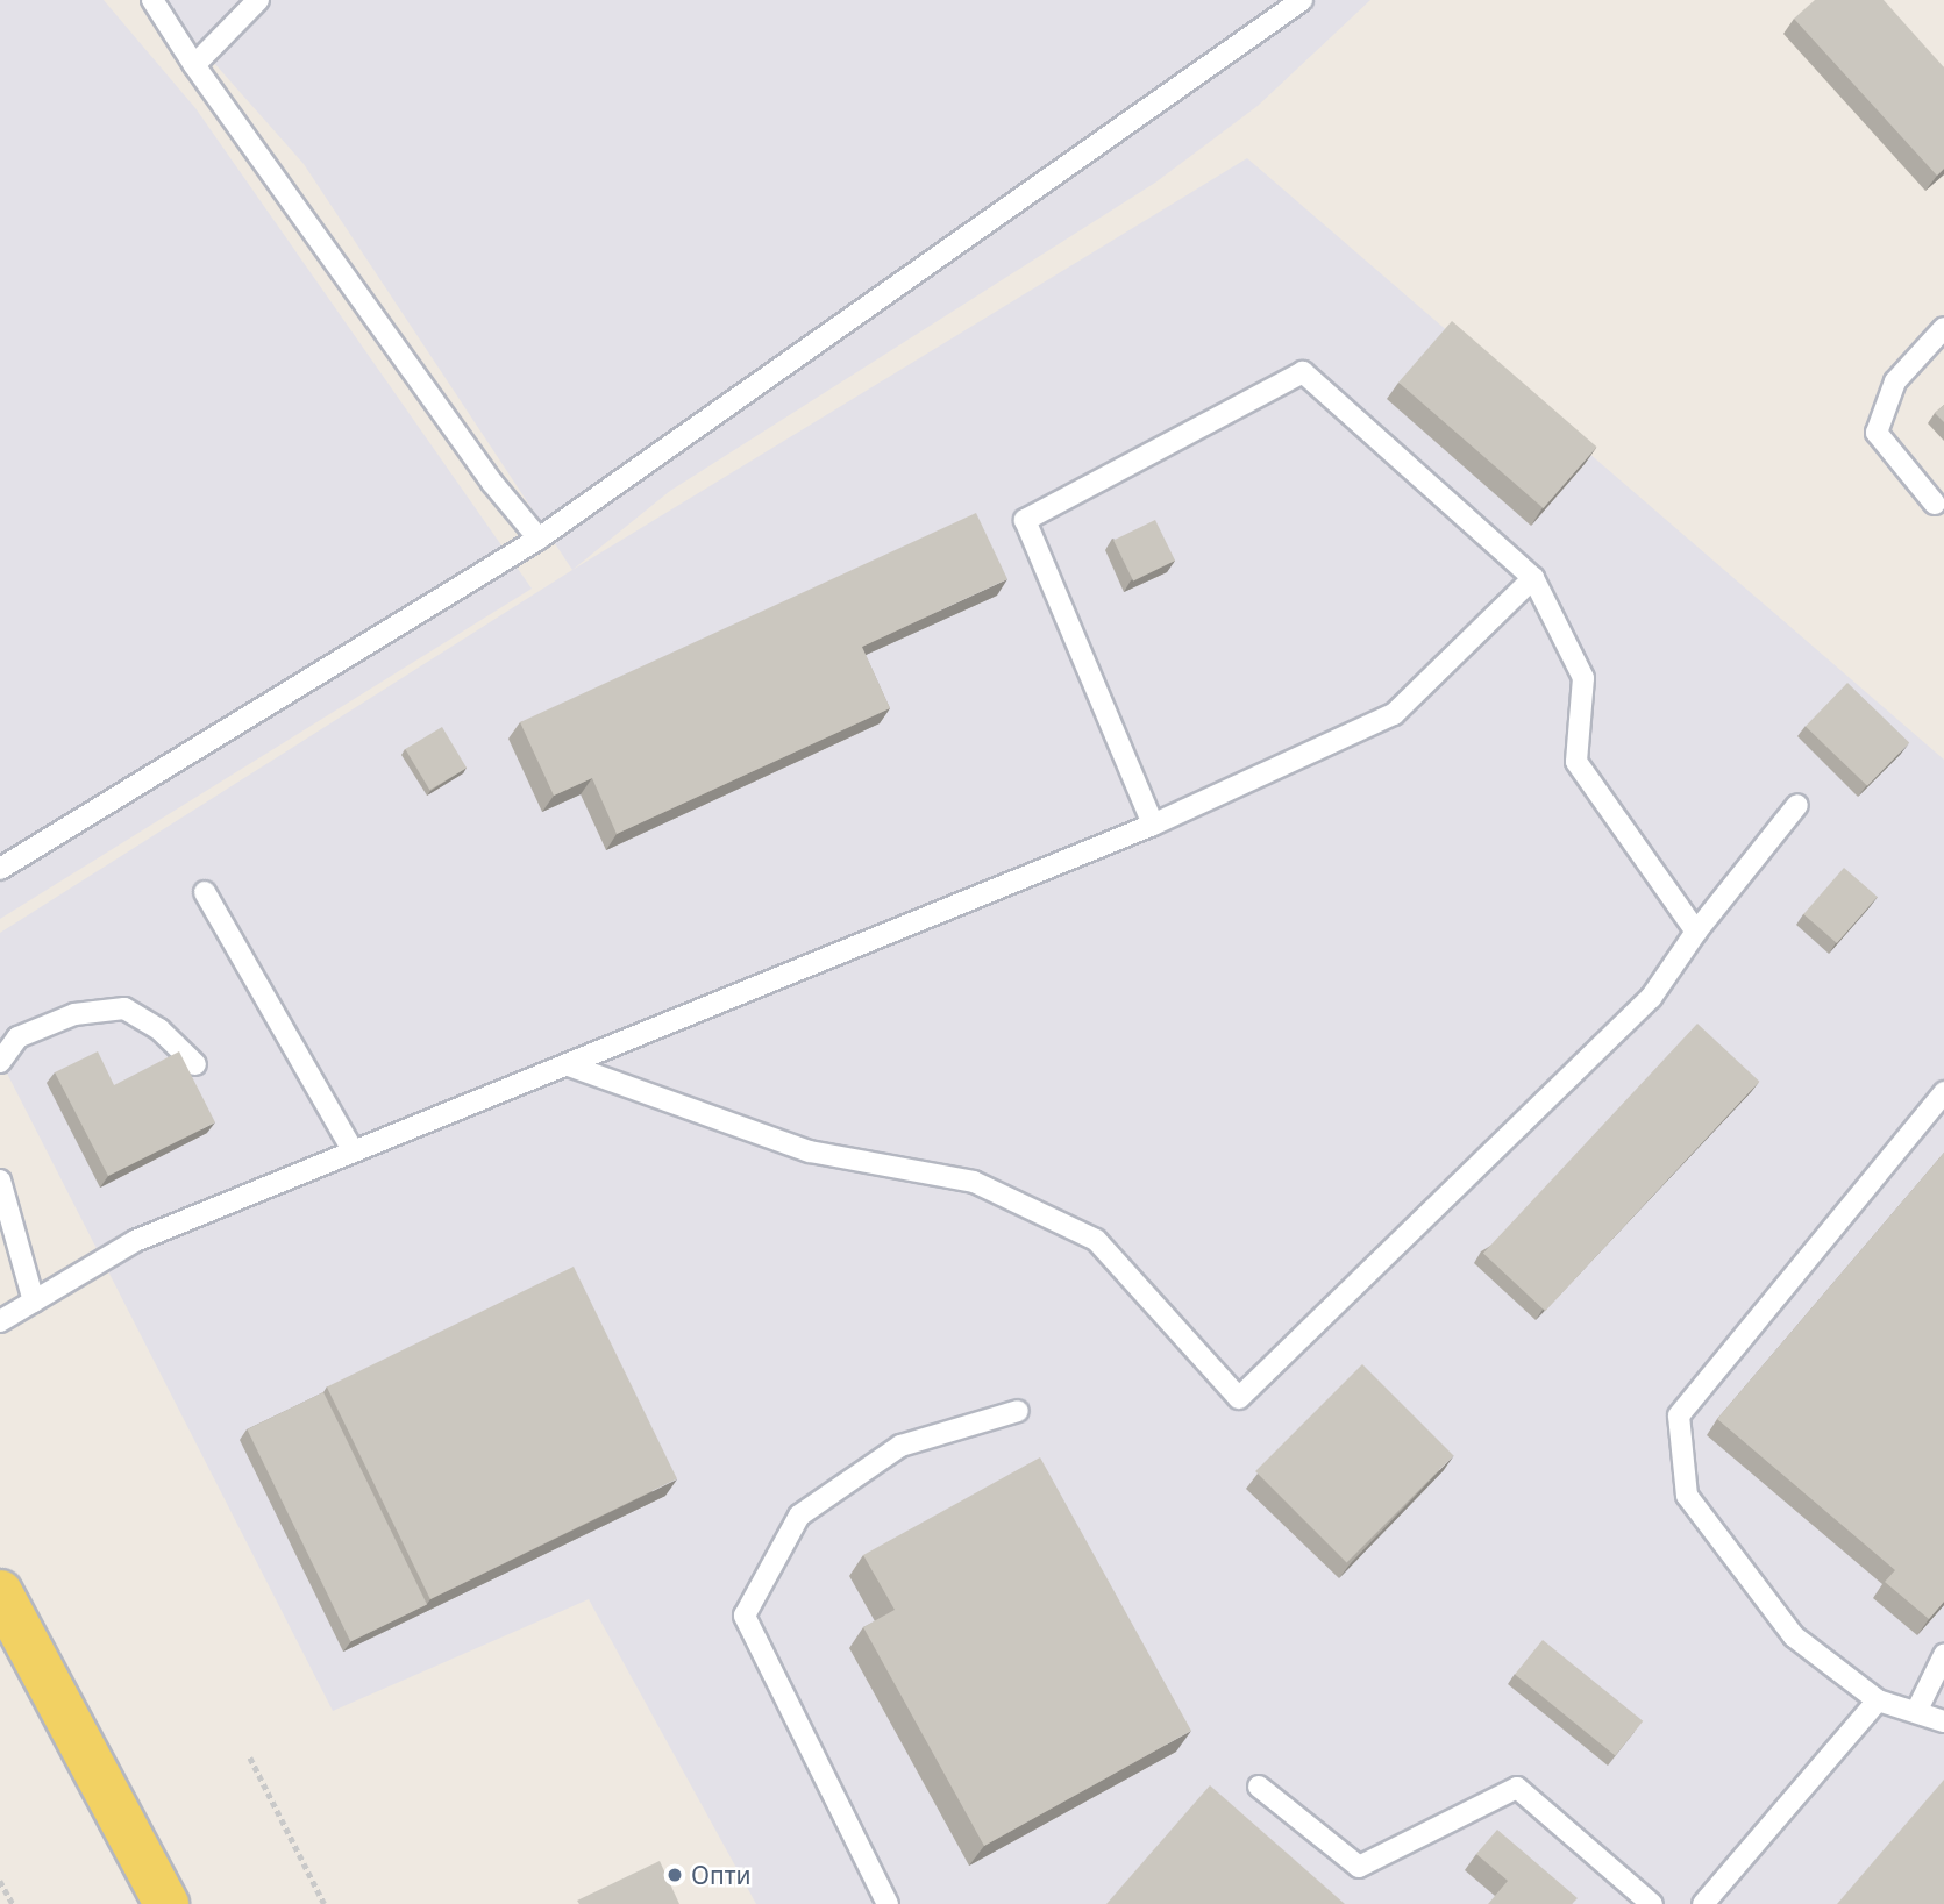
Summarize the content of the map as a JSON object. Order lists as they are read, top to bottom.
{
  "places": ["Опти"]
}
